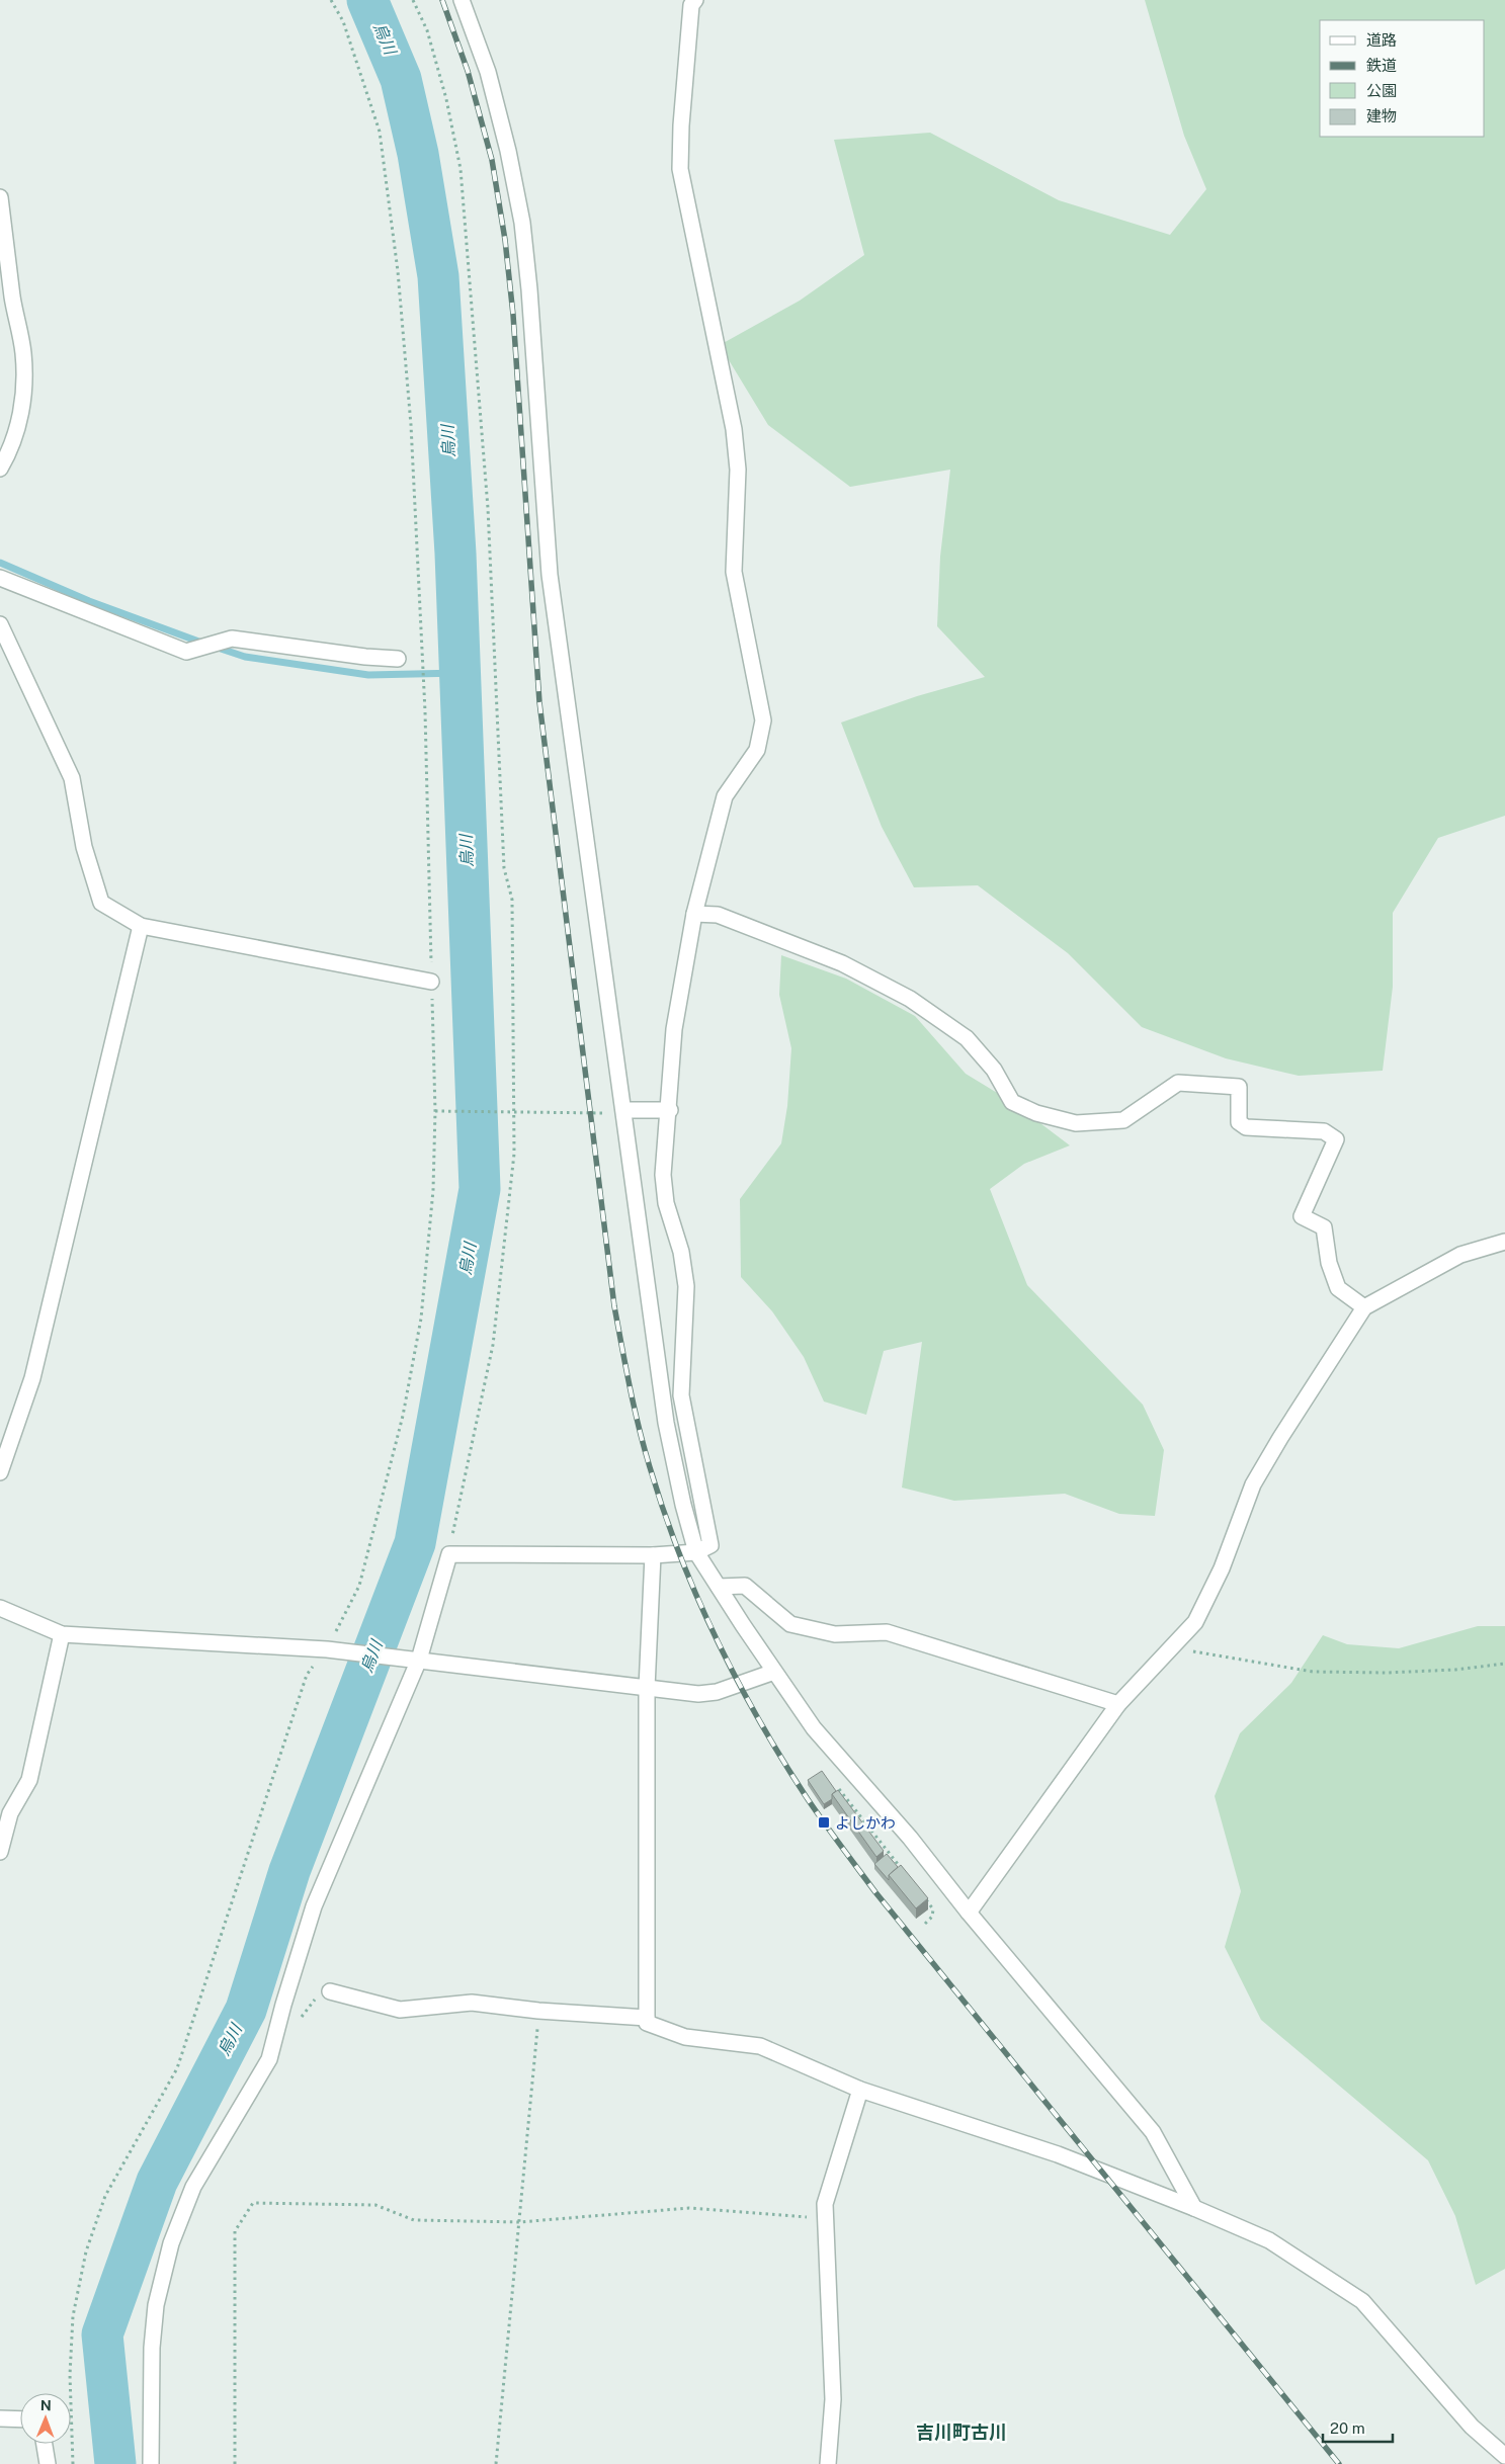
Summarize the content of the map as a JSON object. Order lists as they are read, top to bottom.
{
  "districts": ["吉川町古川"],
  "water": ["烏川"],
  "places": {
    "transit": ["よしかわ"]
  },
  "legend": [
    "道路",
    "鉄道",
    "公園",
    "建物"
  ],
  "scale_bar": "20 m",
  "north": "top"
}
